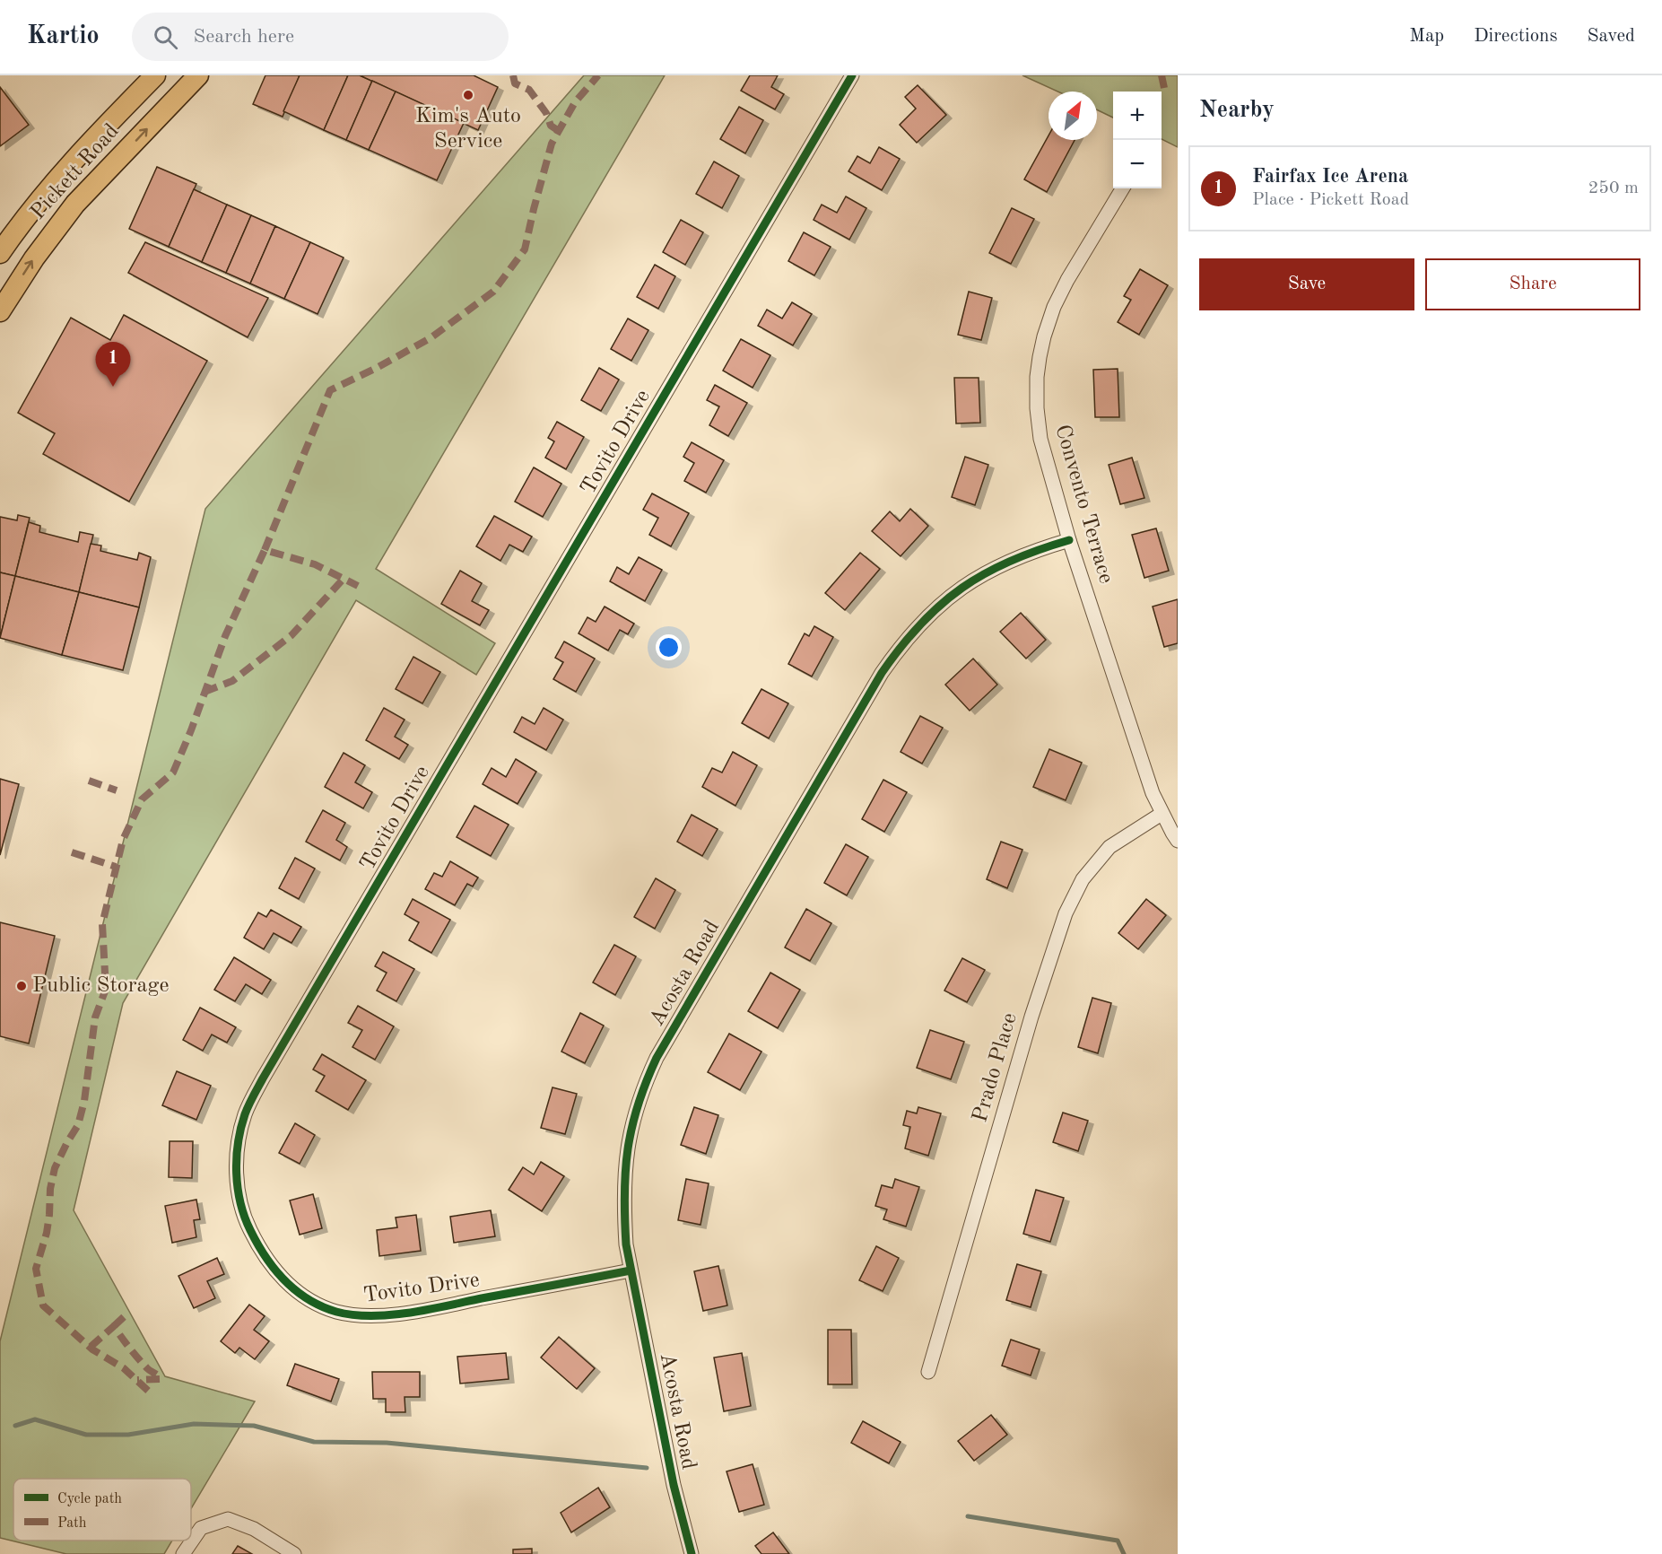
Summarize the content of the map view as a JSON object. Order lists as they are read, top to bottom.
{
  "streets": {
    "main road": ["Pickett Road"],
    "street": [
      "Tovito Drive",
      "Convento Terrace",
      "Acosta Road",
      "Prado Place"
    ]
  },
  "crossings": [
    ["Tovito Drive", "Acosta Road"],
    ["Convento Terrace", "Acosta Road"],
    ["Convento Terrace", "Prado Place"]
  ],
  "places": ["Kim's Auto Service", "Public Storage"],
  "legend": ["Cycle path", "Path"],
  "north": "top right",
  "page": {
    "header": "Kartio",
    "search": "Search here",
    "nav": ["Map", "Directions", "Saved"],
    "heading": "Nearby",
    "map_buttons": ["+", "−"],
    "list": [
      {
        "mark": "1",
        "name": "Fairfax Ice Arena",
        "note": "Place · Pickett Road",
        "value": "250 m"
      }
    ],
    "buttons": ["Save", "Share"],
    "pins": "1"
  }
}
